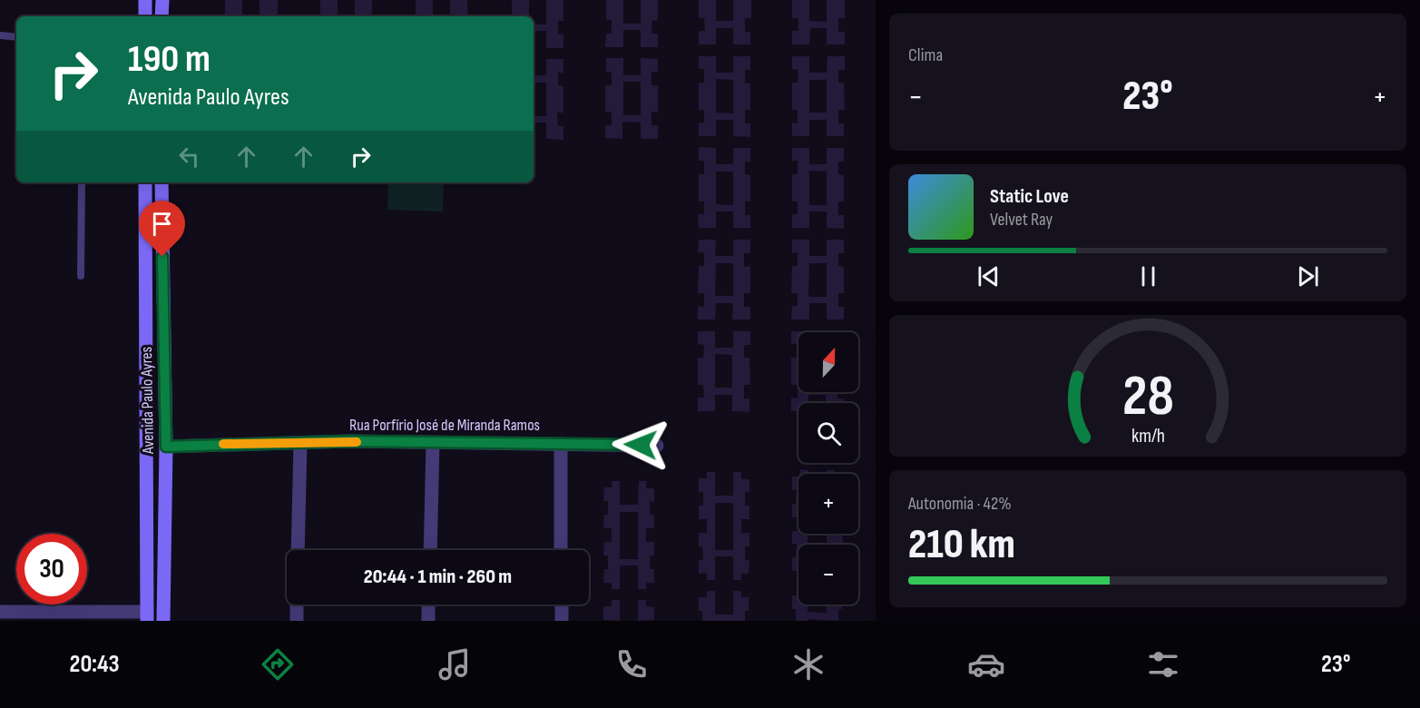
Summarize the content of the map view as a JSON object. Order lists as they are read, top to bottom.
{
  "streets": {
    "main road": ["Avenida Paulo Ayres"],
    "street": ["Rua Porfírio José de Miranda Ramos"]
  },
  "crossings": [
    ["Avenida Paulo Ayres", "Rua Porfírio José de Miranda Ramos"]
  ],
  "north": "top",
  "page": {
    "tile": [
      "Clima",
      ["Autonomia · 42%", "210 km"]
    ],
    "turn": ["190 m", "Avenida Paulo Ayres"],
    "heat": ["−", "23°", "+"],
    "song": ["Static Love", "Velvet Ray"],
    "map_buttons": ["+", "−"],
    "limit": "30",
    "trip": "20:44 · 1 min · 260 m",
    "tabs": ["20:43", "23°"],
    "gauge": ["28", "km/h"]
  }
}
